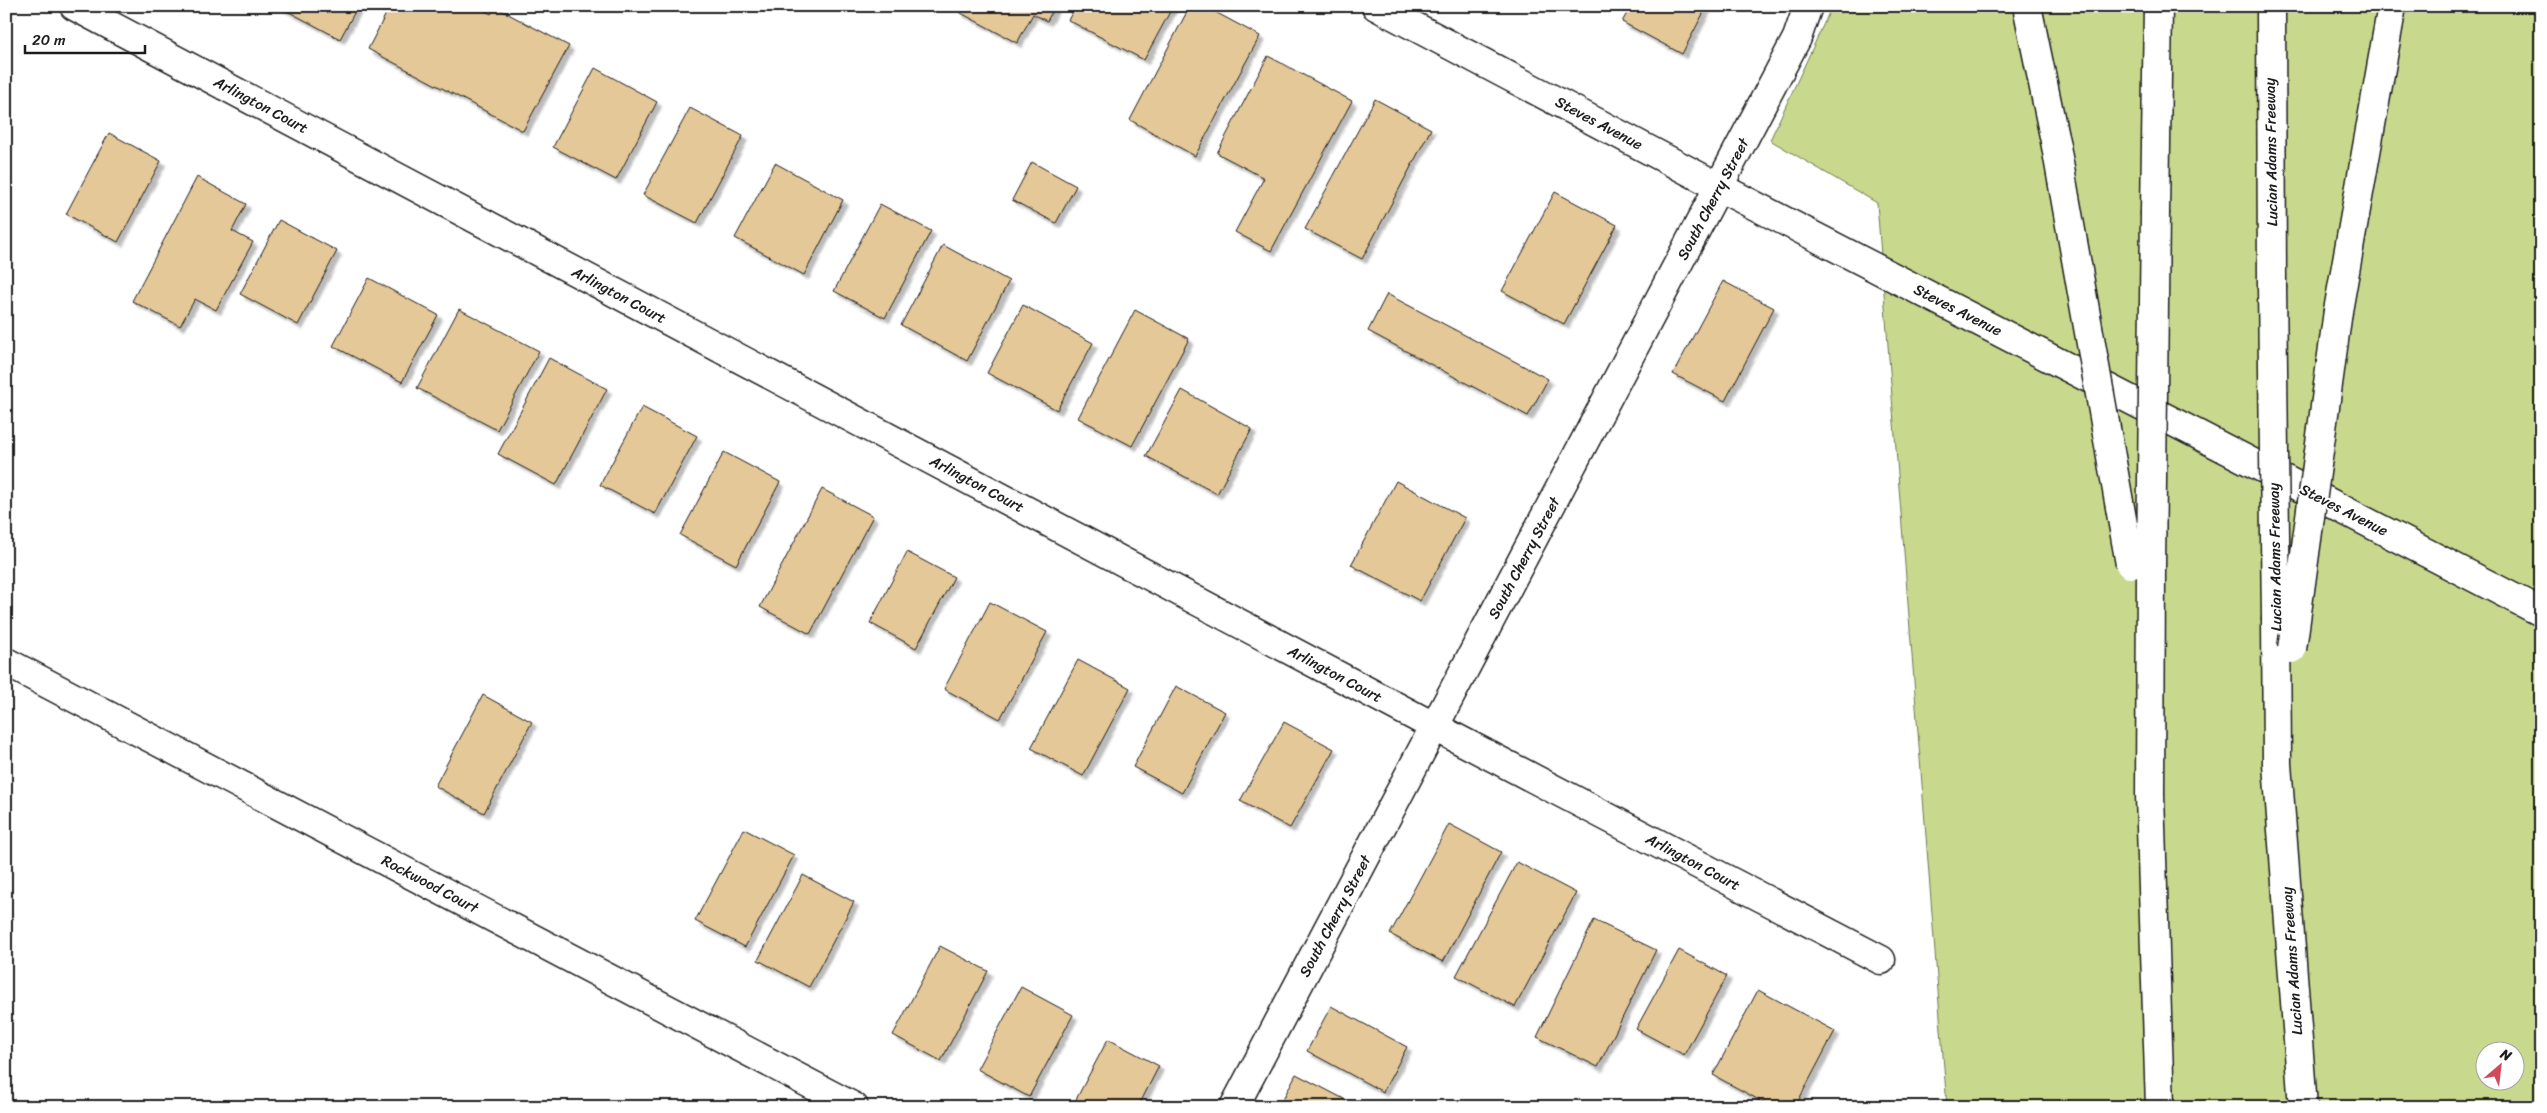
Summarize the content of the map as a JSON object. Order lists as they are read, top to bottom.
{
  "streets": {
    "main road": [
      "Arlington Court",
      "Steves Avenue",
      "Lucian Adams Freeway",
      "South Cherry Street",
      "Rockwood Court"
    ]
  },
  "crossings": [
    ["Arlington Court", "South Cherry Street"],
    ["Steves Avenue", "South Cherry Street"]
  ],
  "scale_bar": "20 m",
  "north": "top right"
}
